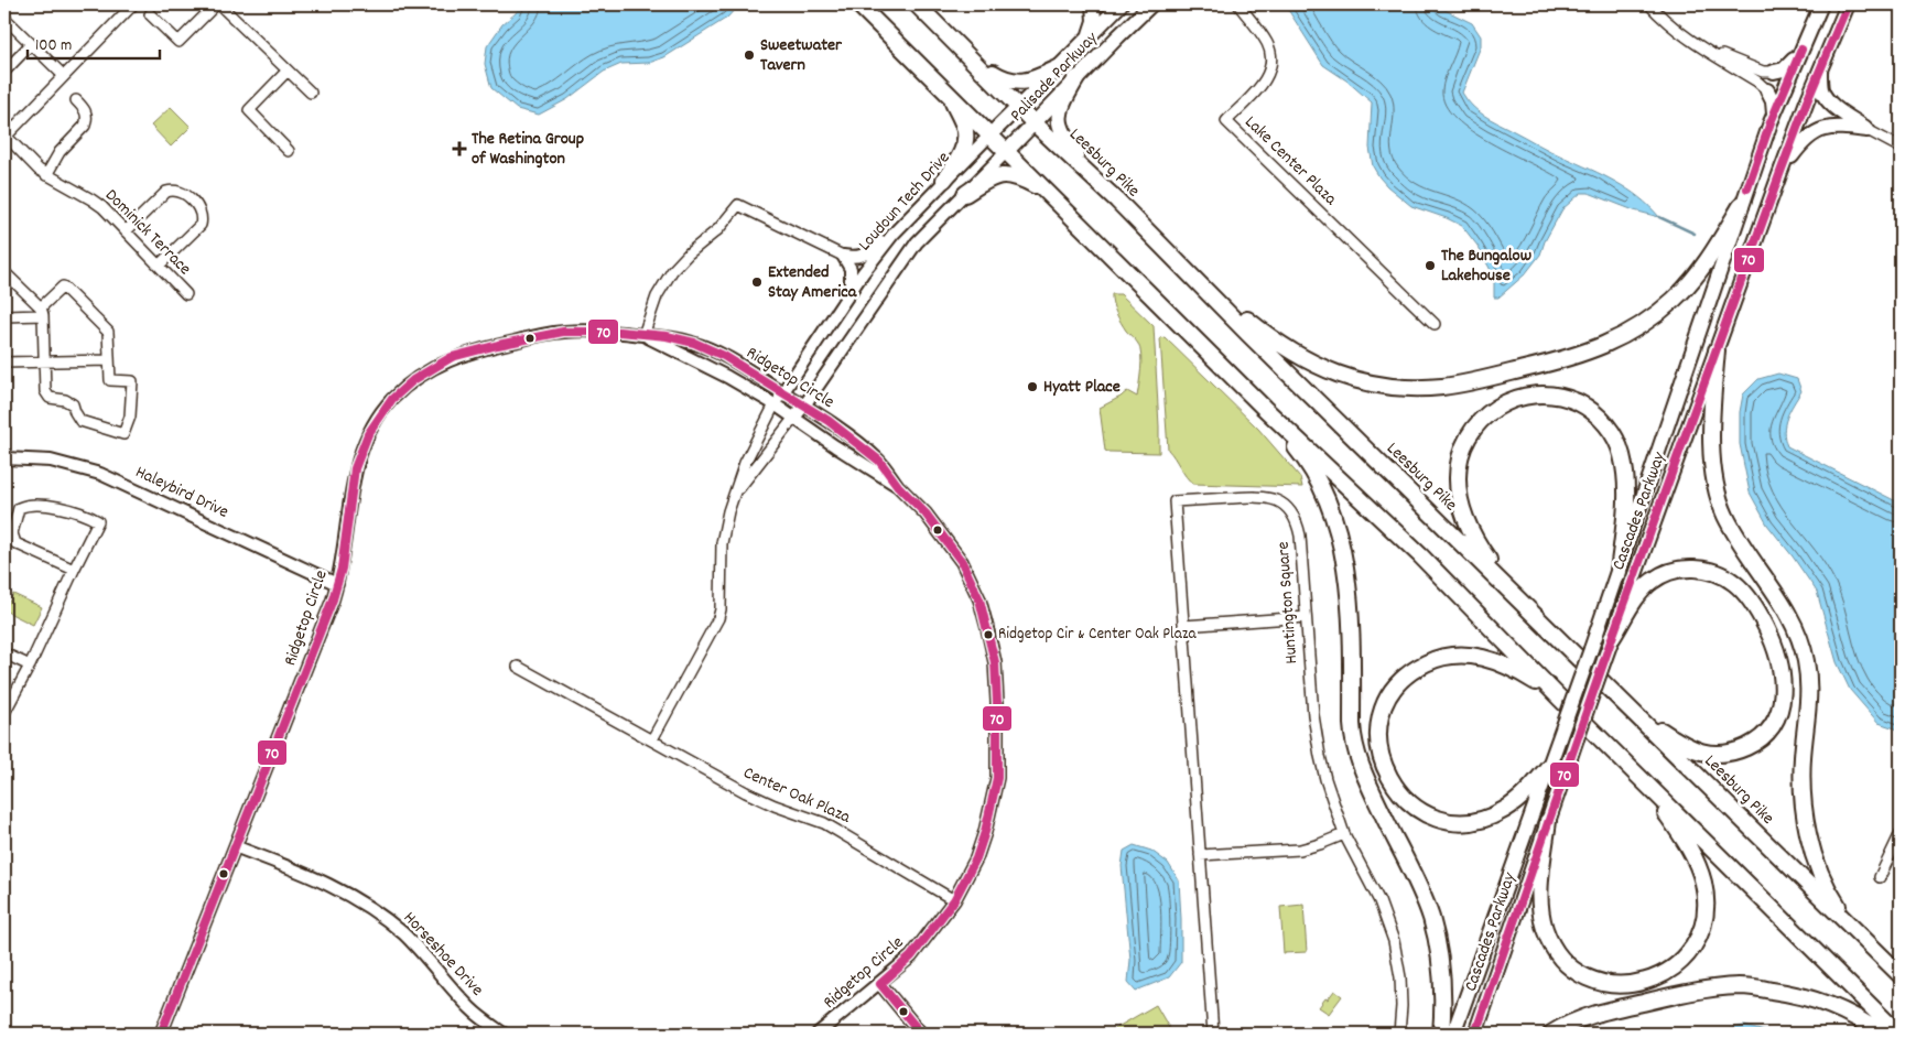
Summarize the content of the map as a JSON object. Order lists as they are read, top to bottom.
{
  "streets": {
    "highway": ["Leesburg Pike"],
    "main road": ["Palisade Parkway", "Cascades Parkway"],
    "street": [
      "Lake Center Plaza",
      "Loudoun Tech Drive",
      "Dominick Terrace",
      "Ridgetop Circle",
      "Haleybird Drive",
      "Huntington Square",
      "Center Oak Plaza",
      "Horseshoe Drive"
    ]
  },
  "crossings": [
    ["Palisade Parkway", "Leesburg Pike"],
    ["Palisade Parkway", "Loudoun Tech Drive"],
    ["Loudoun Tech Drive", "Ridgetop Circle"],
    ["Ridgetop Circle", "Haleybird Drive"],
    ["Ridgetop Circle", "Center Oak Plaza"],
    ["Ridgetop Circle", "Horseshoe Drive"]
  ],
  "places": {
    "other": [
      "Sweetwater Tavern",
      "The Bungalow Lakehouse",
      "Extended Stay America",
      "Hyatt Place",
      "Ridgetop Cir & Center Oak Plaza"
    ],
    "health": ["The Retina Group of Washington"]
  },
  "lines": ["transit line 70"],
  "scale_bar": "100 m"
}
